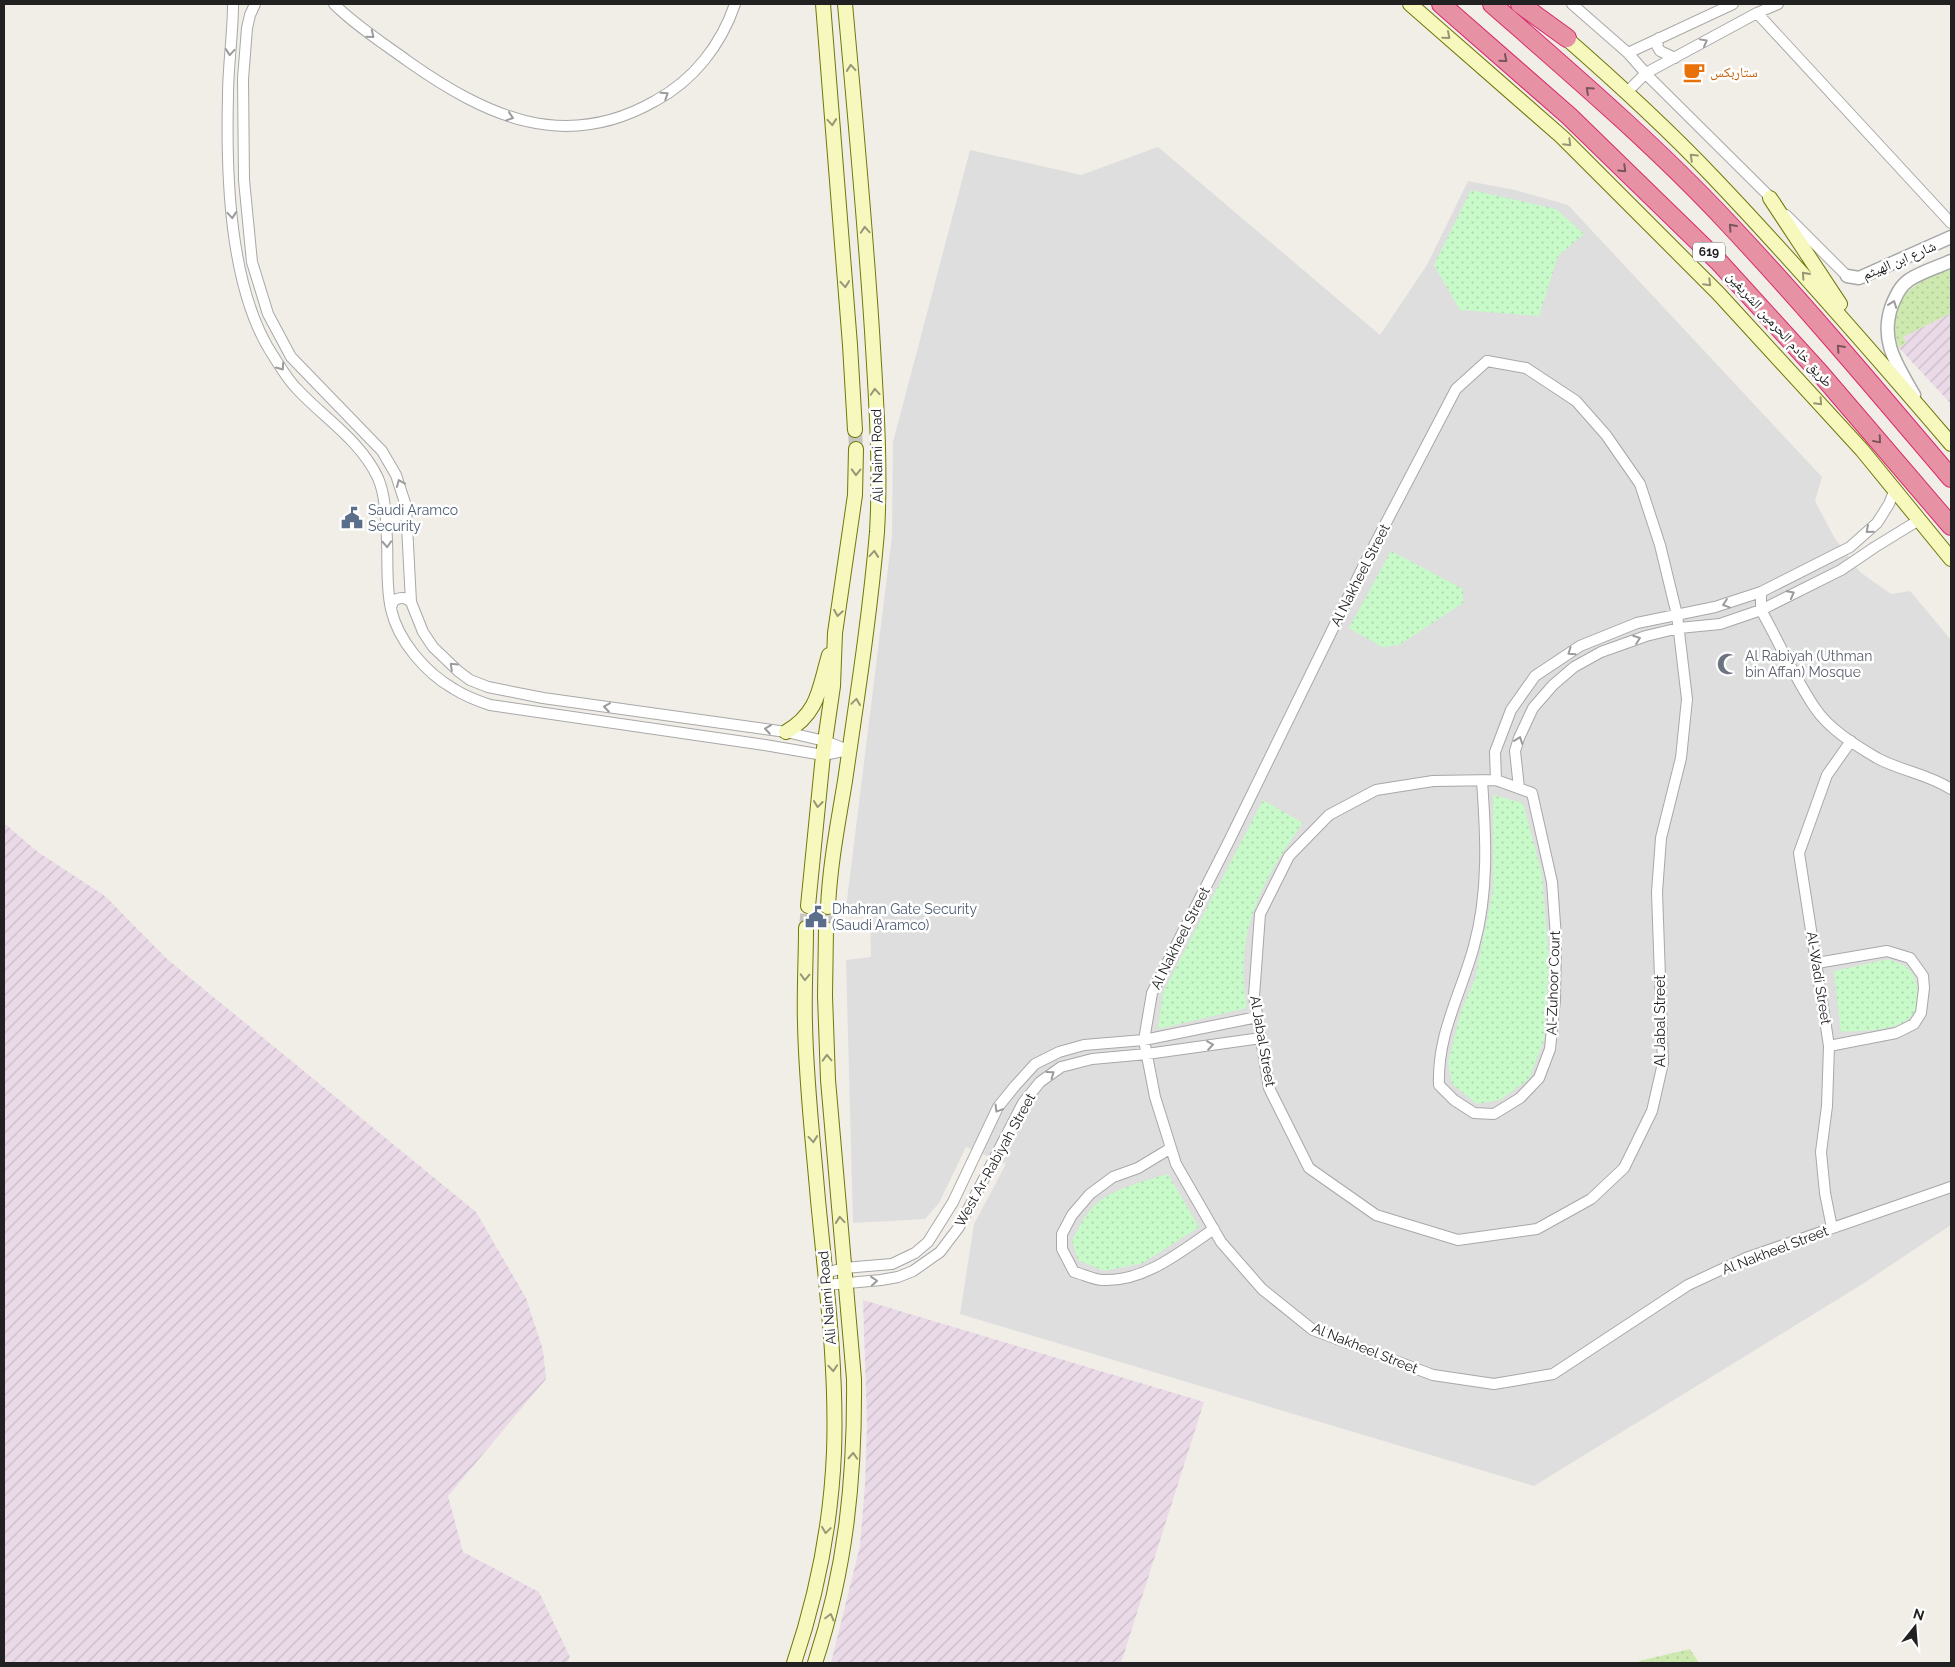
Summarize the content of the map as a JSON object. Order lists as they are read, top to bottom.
{
  "streets": {
    "highway": ["619", "طريق خادم الحرمين الشريفين"],
    "main road": ["Ali Naimi Road"],
    "street": [
      "شارع ابن الهيثم",
      "Al Nakheel Street",
      "Al-Wadi Street",
      "Al-Zuhoor Court",
      "Al Jabal Street",
      "West Ar-Rabiyah Street"
    ]
  },
  "crossings": [
    ["Ali Naimi Road", "West Ar-Rabiyah Street"],
    ["Al Nakheel Street", "Al-Wadi Street"],
    ["Al Nakheel Street", "Al Jabal Street"],
    ["Al Nakheel Street", "West Ar-Rabiyah Street"],
    ["Al-Zuhoor Court", "Al Jabal Street"],
    ["Al Jabal Street", "West Ar-Rabiyah Street"]
  ],
  "places": {
    "cafe": ["ستاربكس"],
    "public building": ["Saudi Aramco Security", "Dhahran Gate Security (Saudi Aramco)"],
    "mosque": ["Al Rabiyah (Uthman bin Affan) Mosque"]
  },
  "north": "top"
}
